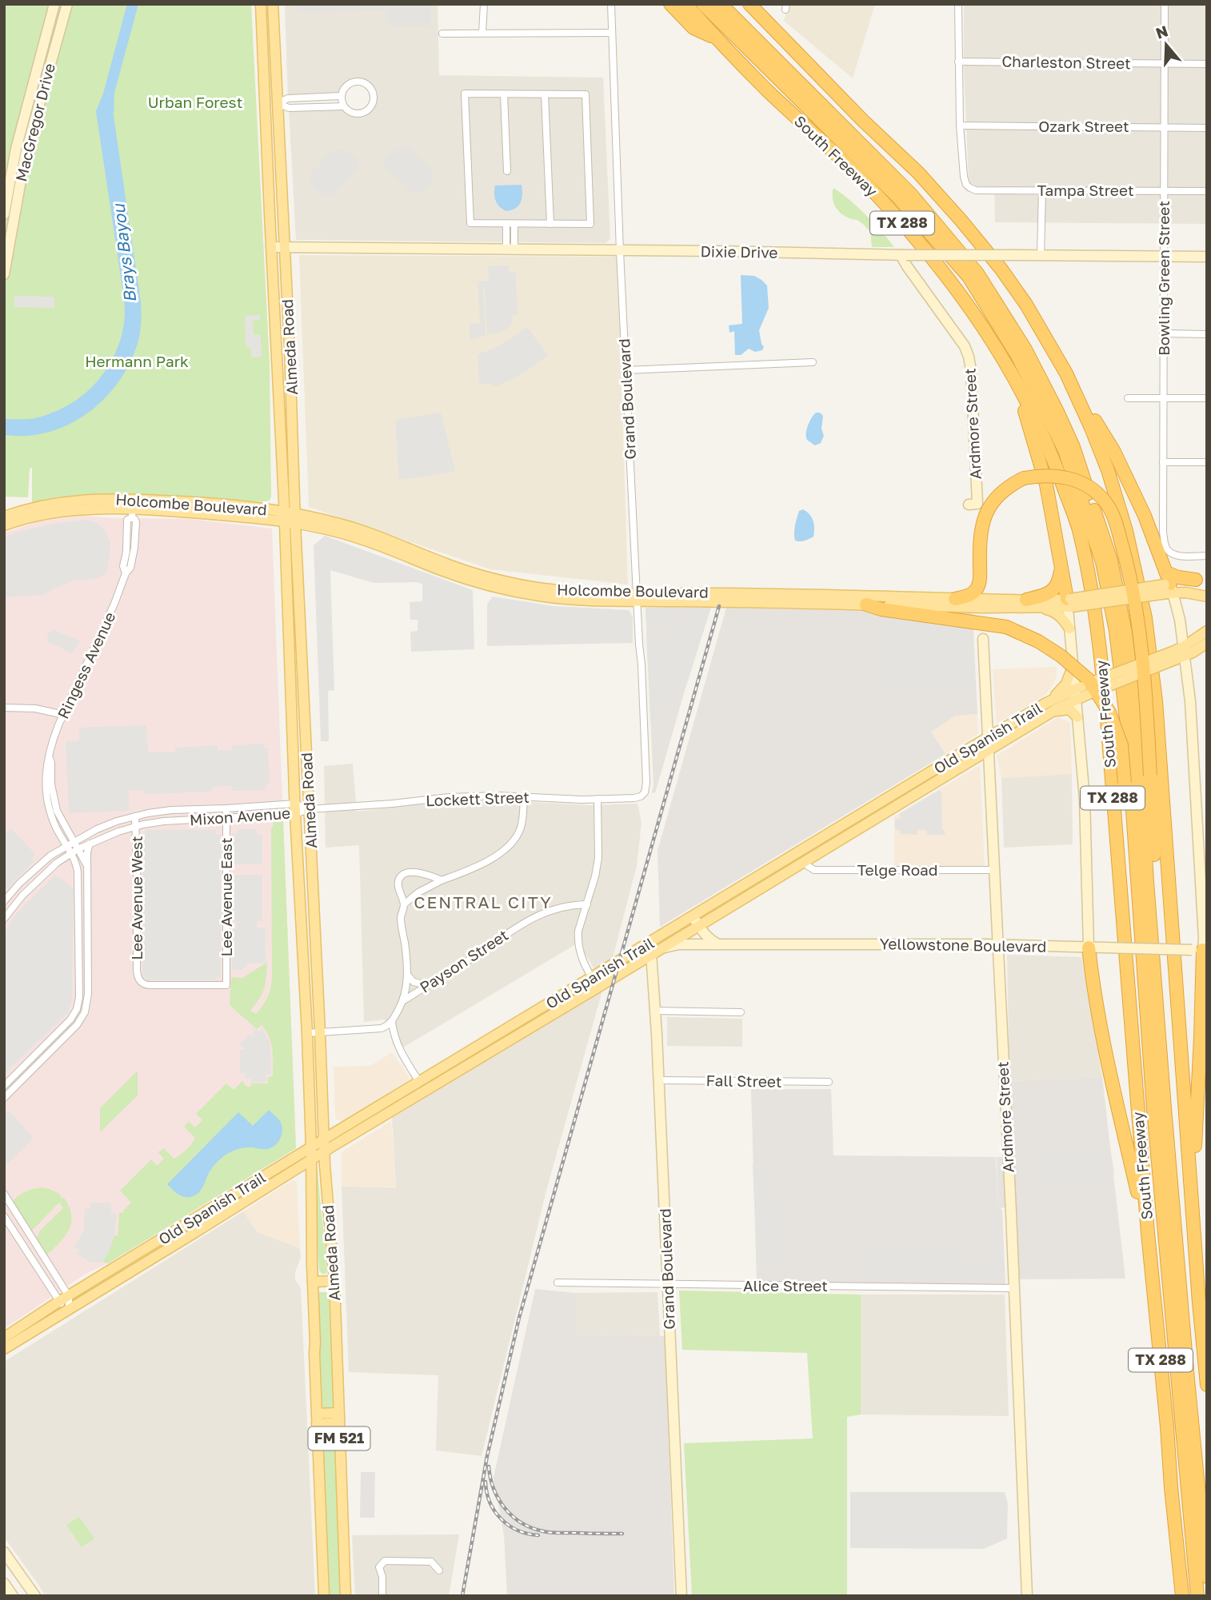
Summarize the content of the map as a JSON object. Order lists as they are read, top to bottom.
{
  "streets": {
    "highway": ["South Freeway", "TX 288"],
    "main road": [
      "Almeda Road",
      "Holcombe Boulevard",
      "Old Spanish Trail",
      "FM 521"
    ],
    "street": [
      "Charleston Street",
      "MacGregor Drive",
      "Ozark Street",
      "Tampa Street",
      "Dixie Drive",
      "Bowling Green Street",
      "Grand Boulevard",
      "Ardmore Street",
      "Ringess Avenue",
      "Lockett Street",
      "Mixon Avenue",
      "Telge Road",
      "Lee Avenue East",
      "Lee Avenue West",
      "Yellowstone Boulevard",
      "Payson Street",
      "Fall Street",
      "Alice Street"
    ]
  },
  "crossings": [
    ["Charleston Street", "Bowling Green Street"],
    ["Ozark Street", "Tampa Street"],
    ["Ozark Street", "Bowling Green Street"],
    ["Tampa Street", "Bowling Green Street"],
    ["Dixie Drive", "Bowling Green Street"],
    ["Dixie Drive", "Almeda Road"],
    ["Dixie Drive", "Grand Boulevard"],
    ["Dixie Drive", "Ardmore Street"],
    ["Almeda Road", "Holcombe Boulevard"],
    ["Almeda Road", "Old Spanish Trail"],
    ["Almeda Road", "Lockett Street"],
    ["Almeda Road", "Mixon Avenue"],
    ["Grand Boulevard", "Holcombe Boulevard"],
    ["Grand Boulevard", "Old Spanish Trail"],
    ["Grand Boulevard", "Lockett Street"],
    ["Grand Boulevard", "Fall Street"],
    ["Grand Boulevard", "Alice Street"],
    ["Ardmore Street", "Old Spanish Trail"],
    ["Ardmore Street", "Telge Road"],
    ["Ardmore Street", "Yellowstone Boulevard"],
    ["Ardmore Street", "Alice Street"],
    ["Holcombe Boulevard", "Ringess Avenue"],
    ["Ringess Avenue", "Mixon Avenue"],
    ["Old Spanish Trail", "Telge Road"],
    ["Old Spanish Trail", "Yellowstone Boulevard"],
    ["Lockett Street", "Mixon Avenue"],
    ["Mixon Avenue", "Lee Avenue East"],
    ["Mixon Avenue", "Lee Avenue West"],
    ["Lee Avenue East", "Lee Avenue West"]
  ],
  "districts": ["CENTRAL CITY"],
  "water": ["Brays Bayou"],
  "parks": ["Urban Forest", "Hermann Park"],
  "north": "top"
}
